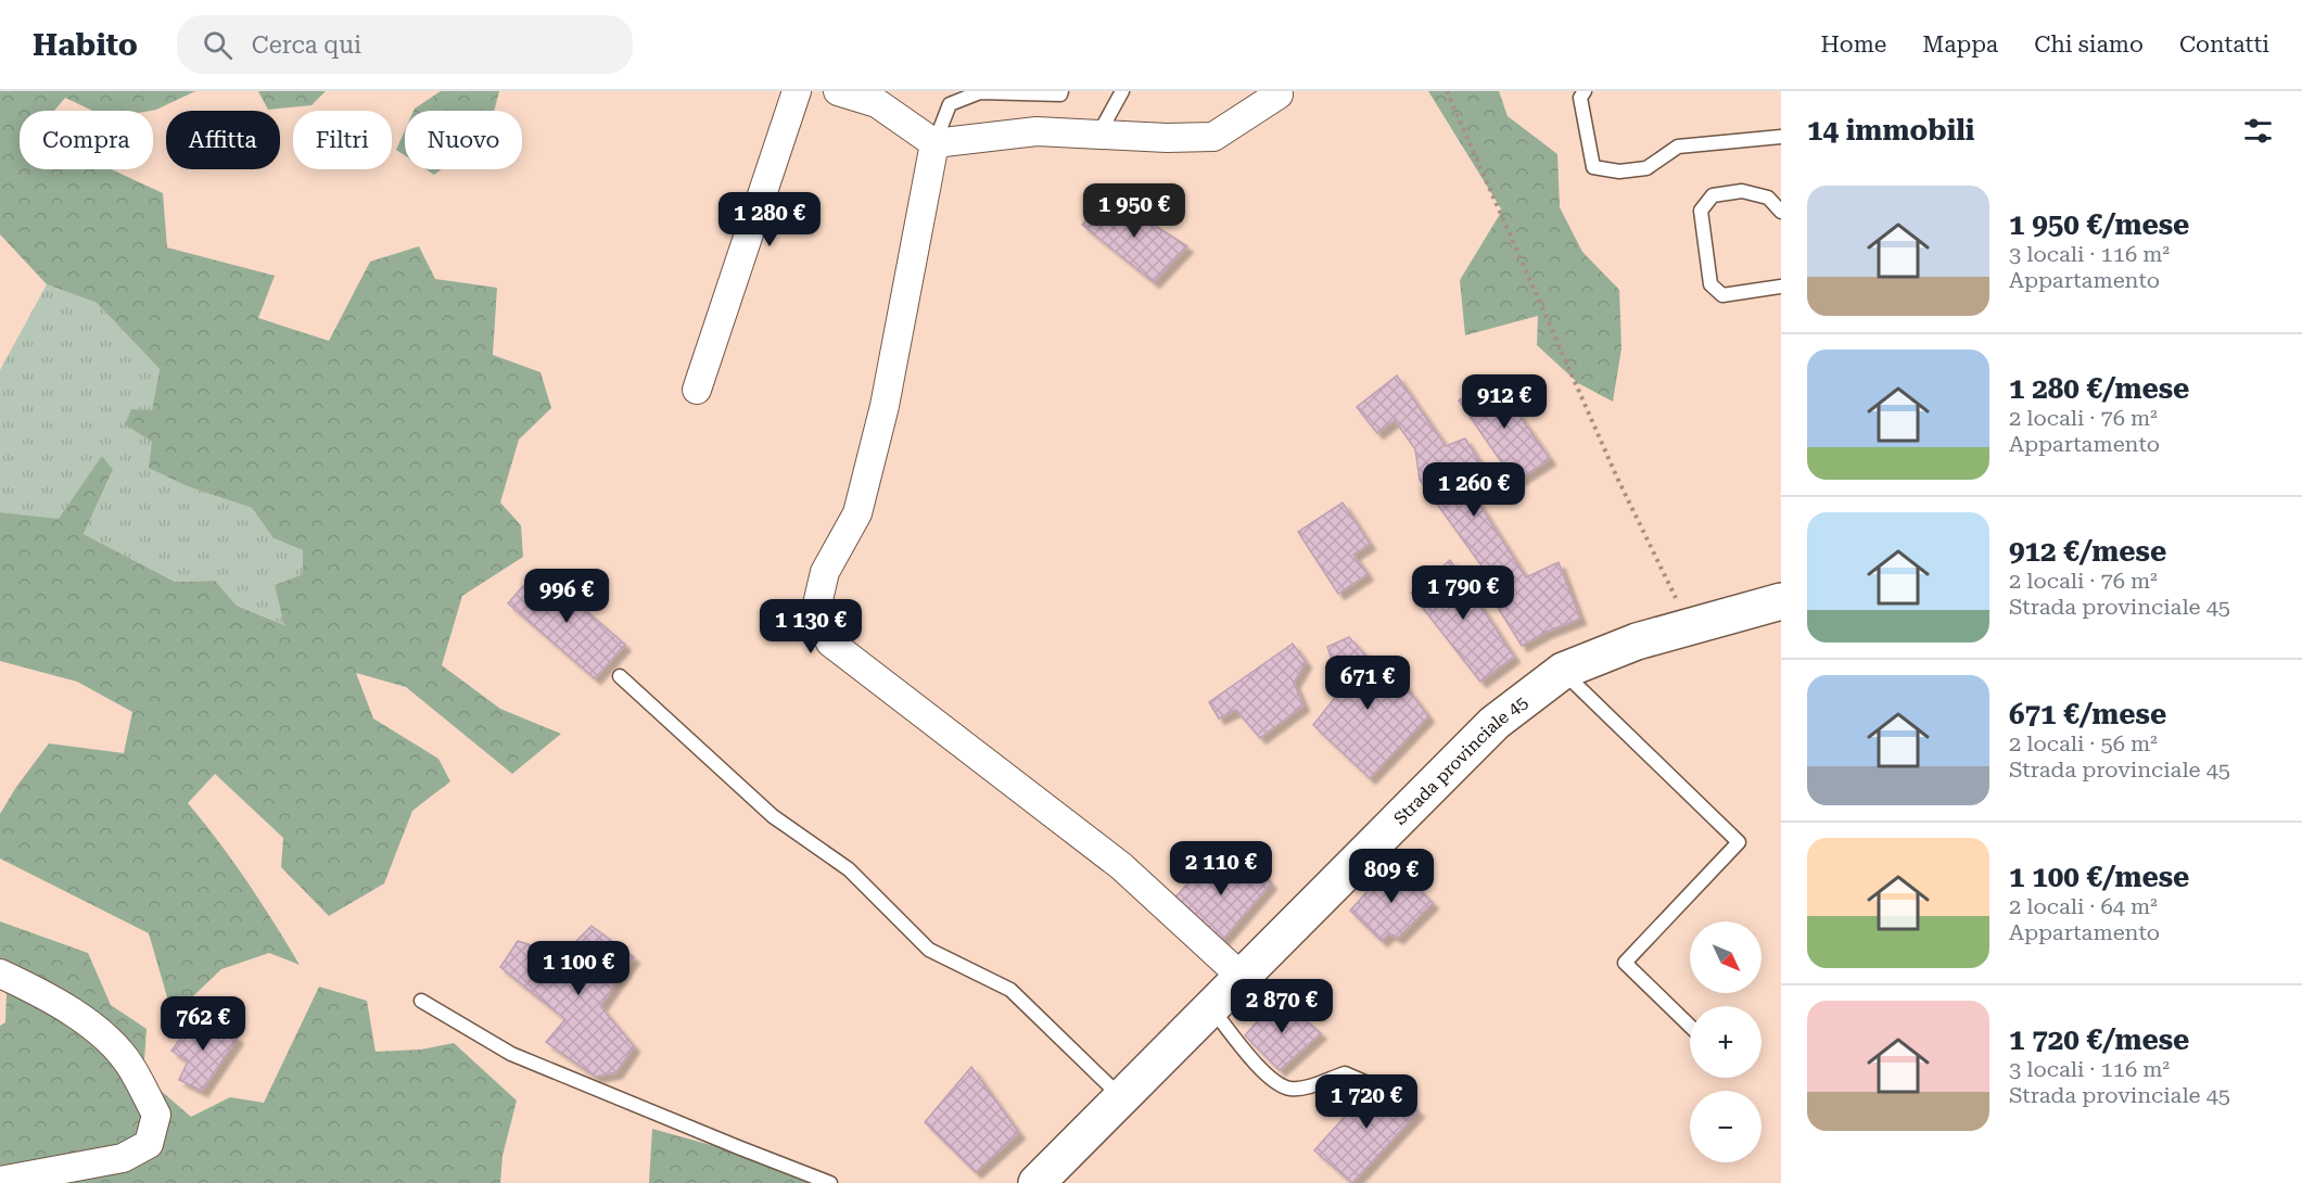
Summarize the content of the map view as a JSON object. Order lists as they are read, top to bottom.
{
  "streets": {
    "main road": ["Strada provinciale 45"]
  },
  "north": "bottom right",
  "page": {
    "header": "Habito",
    "search": "Cerca qui",
    "nav": [
      "Home",
      "Mappa",
      "Chi siamo",
      "Contatti"
    ],
    "heading": "14 immobili",
    "chip": [
      "Compra",
      "Affitta",
      "Filtri",
      "Nuovo"
    ],
    "list": [
      {
        "name": "1 950 €/mese",
        "note": "3 locali · 116 m² · Appartamento"
      },
      {
        "name": "1 280 €/mese",
        "note": "2 locali · 76 m² · Appartamento"
      },
      {
        "name": "912 €/mese",
        "note": "2 locali · 76 m² · Strada provinciale 45"
      },
      {
        "name": "671 €/mese",
        "note": "2 locali · 56 m² · Strada provinciale 45"
      },
      {
        "name": "1 100 €/mese",
        "note": "2 locali · 64 m² · Appartamento"
      },
      {
        "name": "1 720 €/mese",
        "note": "3 locali · 116 m² · Strada provinciale 45"
      }
    ],
    "price": [
      "1 950 €",
      "1 280 €",
      "912 €",
      "1 260 €",
      "1 790 €",
      "996 €",
      "1 130 €",
      "671 €",
      "2 110 €",
      "809 €",
      "1 100 €",
      "2 870 €",
      "762 €",
      "1 720 €"
    ],
    "map_buttons": ["+", "−"]
  }
}
